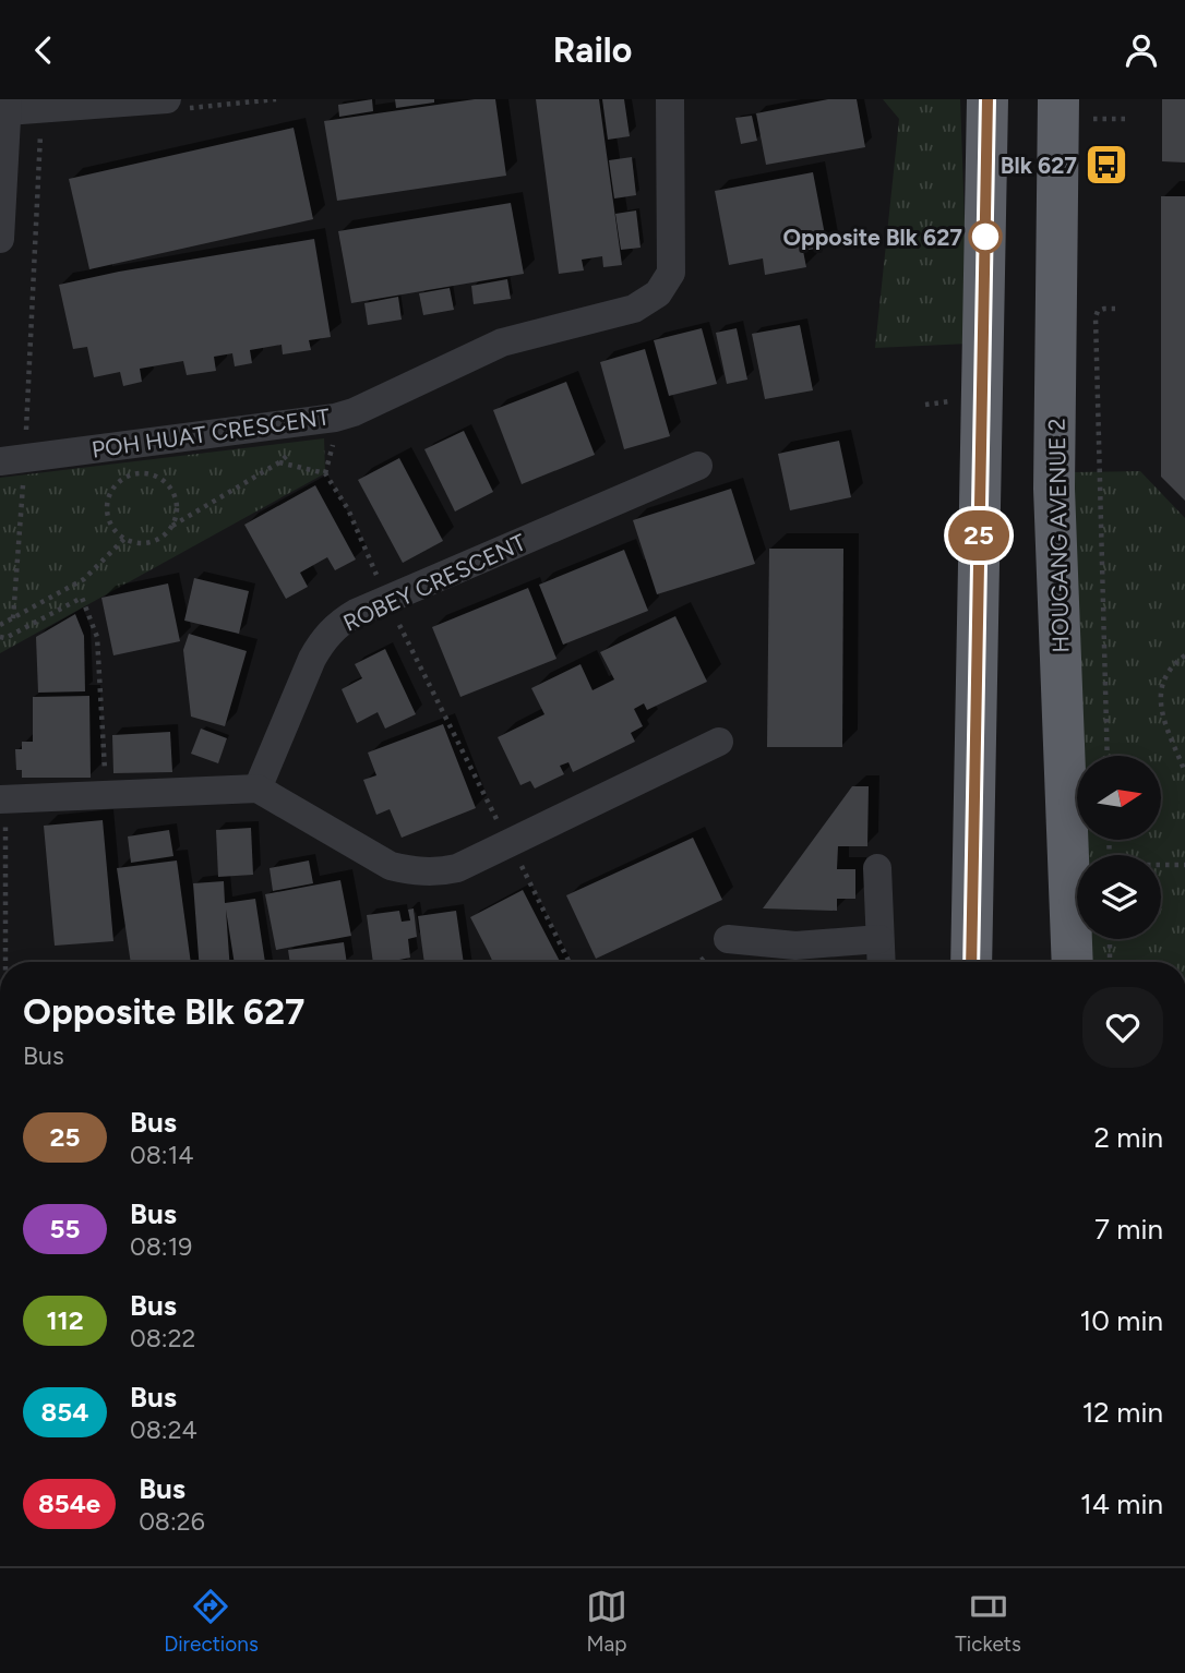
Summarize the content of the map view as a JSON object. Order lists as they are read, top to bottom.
{
  "streets": {
    "highway": ["HOUGANG AVENUE 2"],
    "street": ["POH HUAT CRESCENT", "ROBEY CRESCENT"]
  },
  "places": {
    "bus stop": ["Blk 627"],
    "other": ["Opposite Blk 627"]
  },
  "lines": ["bus line 25"],
  "north": "right",
  "page": {
    "header": "Railo",
    "on_map": "25",
    "heading": ["Opposite Blk 627", "Bus"],
    "list": [
      {
        "mark": "25",
        "name": "Bus",
        "note": "08:14",
        "value": "2 min"
      },
      {
        "mark": "55",
        "name": "Bus",
        "note": "08:19",
        "value": "7 min"
      },
      {
        "mark": "112",
        "name": "Bus",
        "note": "08:22",
        "value": "10 min"
      },
      {
        "mark": "854",
        "name": "Bus",
        "note": "08:24",
        "value": "12 min"
      },
      {
        "mark": "854e",
        "name": "Bus",
        "note": "08:26",
        "value": "14 min"
      }
    ],
    "tabs": ["Directions", "Map", "Tickets"]
  }
}
